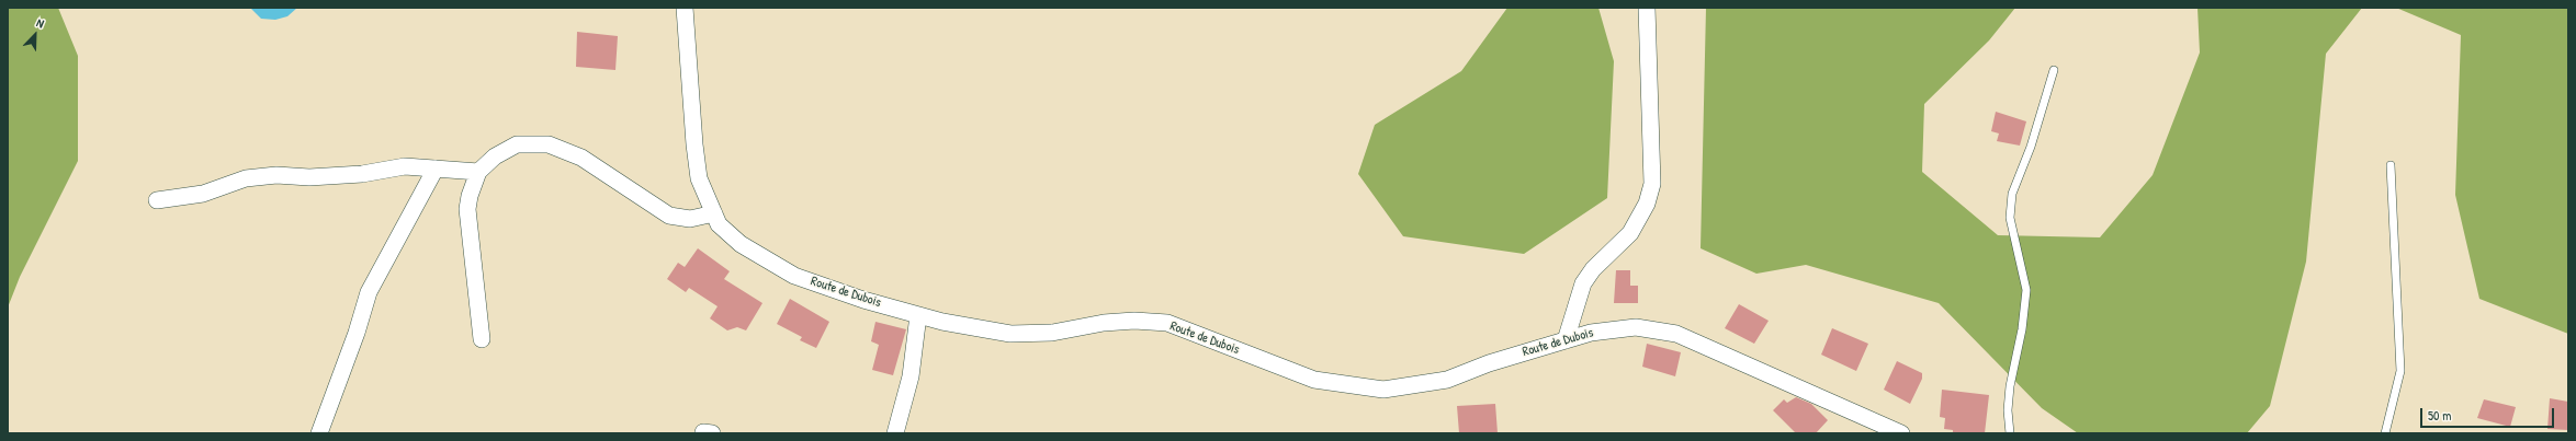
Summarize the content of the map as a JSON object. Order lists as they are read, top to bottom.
{
  "streets": {
    "street": ["Route de Dubois"]
  },
  "scale_bar": "50 m",
  "north": "top right"
}
